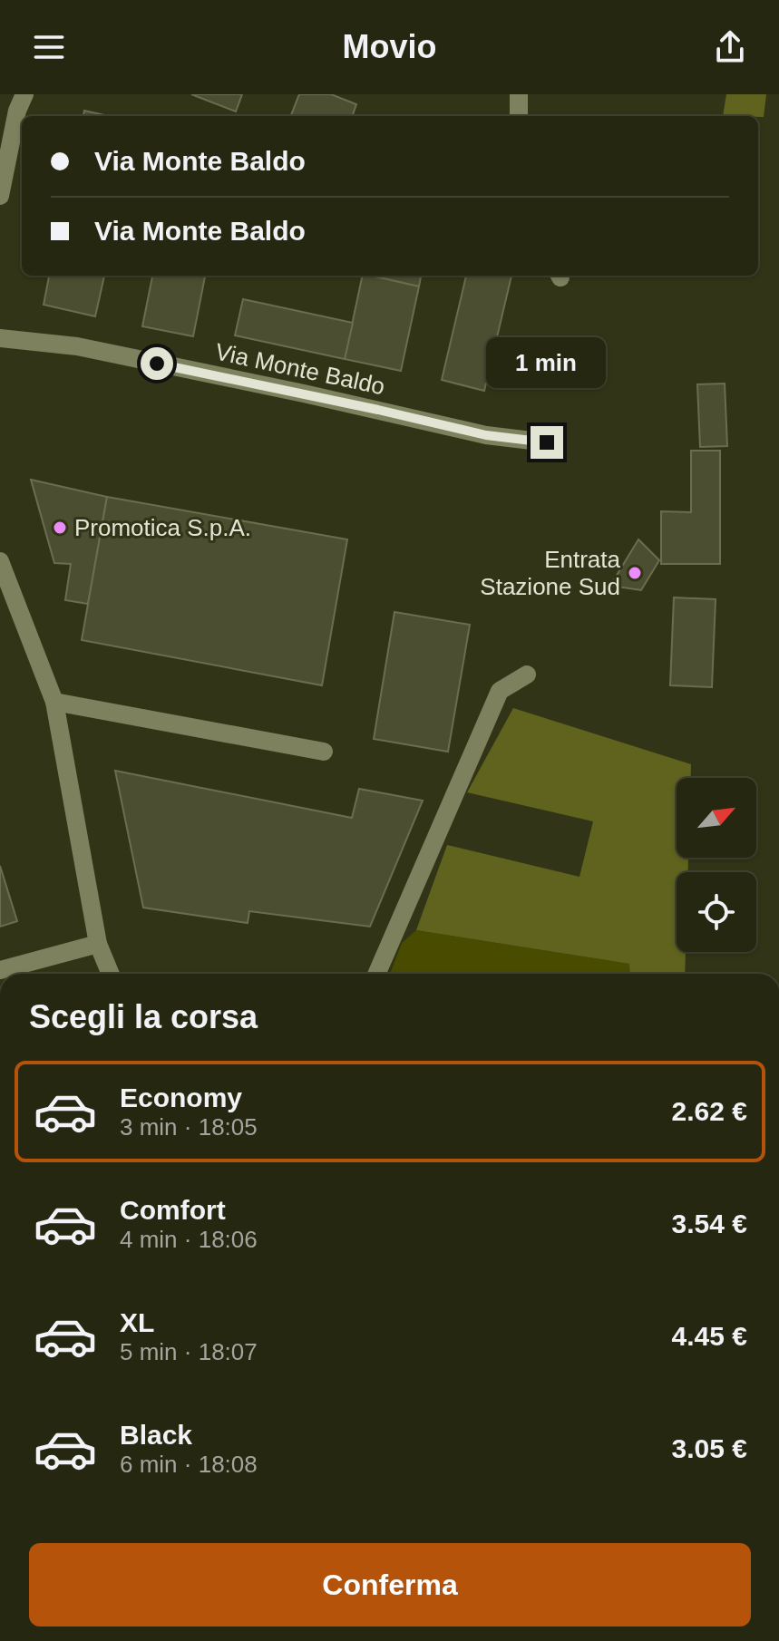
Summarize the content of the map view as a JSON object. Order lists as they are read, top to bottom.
{
  "streets": {
    "street": ["Via Monte Baldo"]
  },
  "places": ["Promotica S.p.A.", "Entrata Stazione Sud"],
  "north": "top right",
  "page": {
    "header": "Movio",
    "banner": ["Via Monte Baldo", "Via Monte Baldo"],
    "bubble": "1 min",
    "heading": "Scegli la corsa",
    "list": [
      {
        "name": "Economy",
        "note": "3 min · 18:05",
        "value": "2.62 €"
      },
      {
        "name": "Comfort",
        "note": "4 min · 18:06",
        "value": "3.54 €"
      },
      {
        "name": "XL",
        "note": "5 min · 18:07",
        "value": "4.45 €"
      },
      {
        "name": "Black",
        "note": "6 min · 18:08",
        "value": "3.05 €"
      }
    ],
    "buttons": "Conferma"
  }
}
